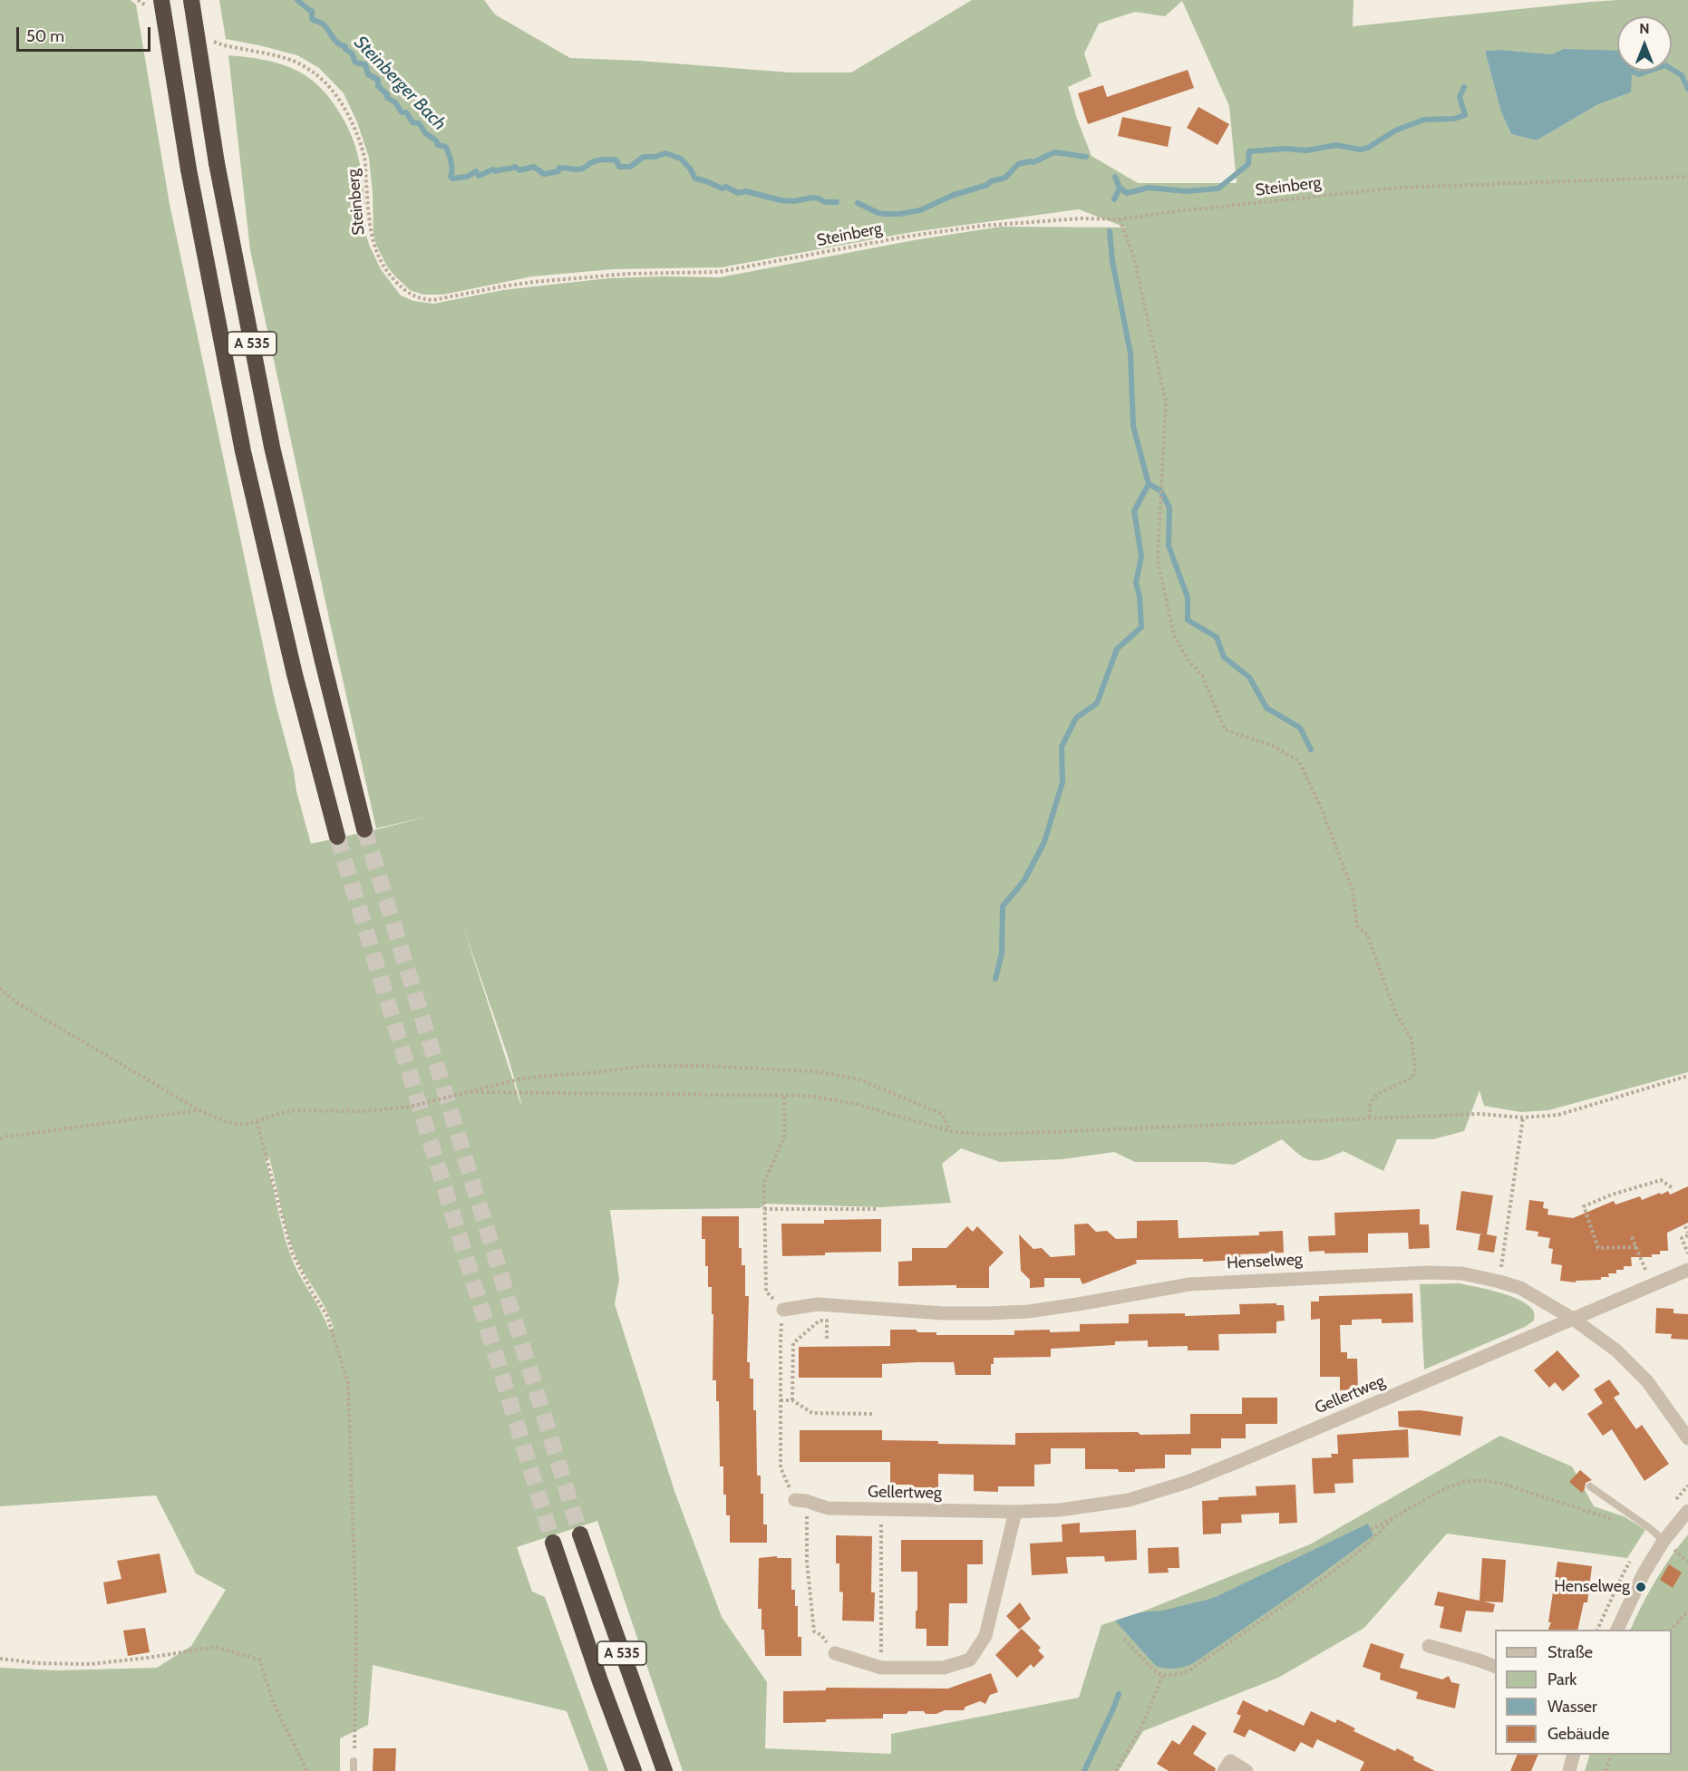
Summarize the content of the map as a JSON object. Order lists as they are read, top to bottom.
{
  "streets": {
    "highway": ["A 535"],
    "street": ["Henselweg", "Gellertweg"],
    "path": ["Steinberg"]
  },
  "crossings": [
    ["Henselweg", "Gellertweg"]
  ],
  "water": ["Steinberger Bach"],
  "places": ["Henselweg"],
  "legend": [
    "Straße",
    "Park",
    "Wasser",
    "Gebäude"
  ],
  "scale_bar": "50 m",
  "north": "top"
}
